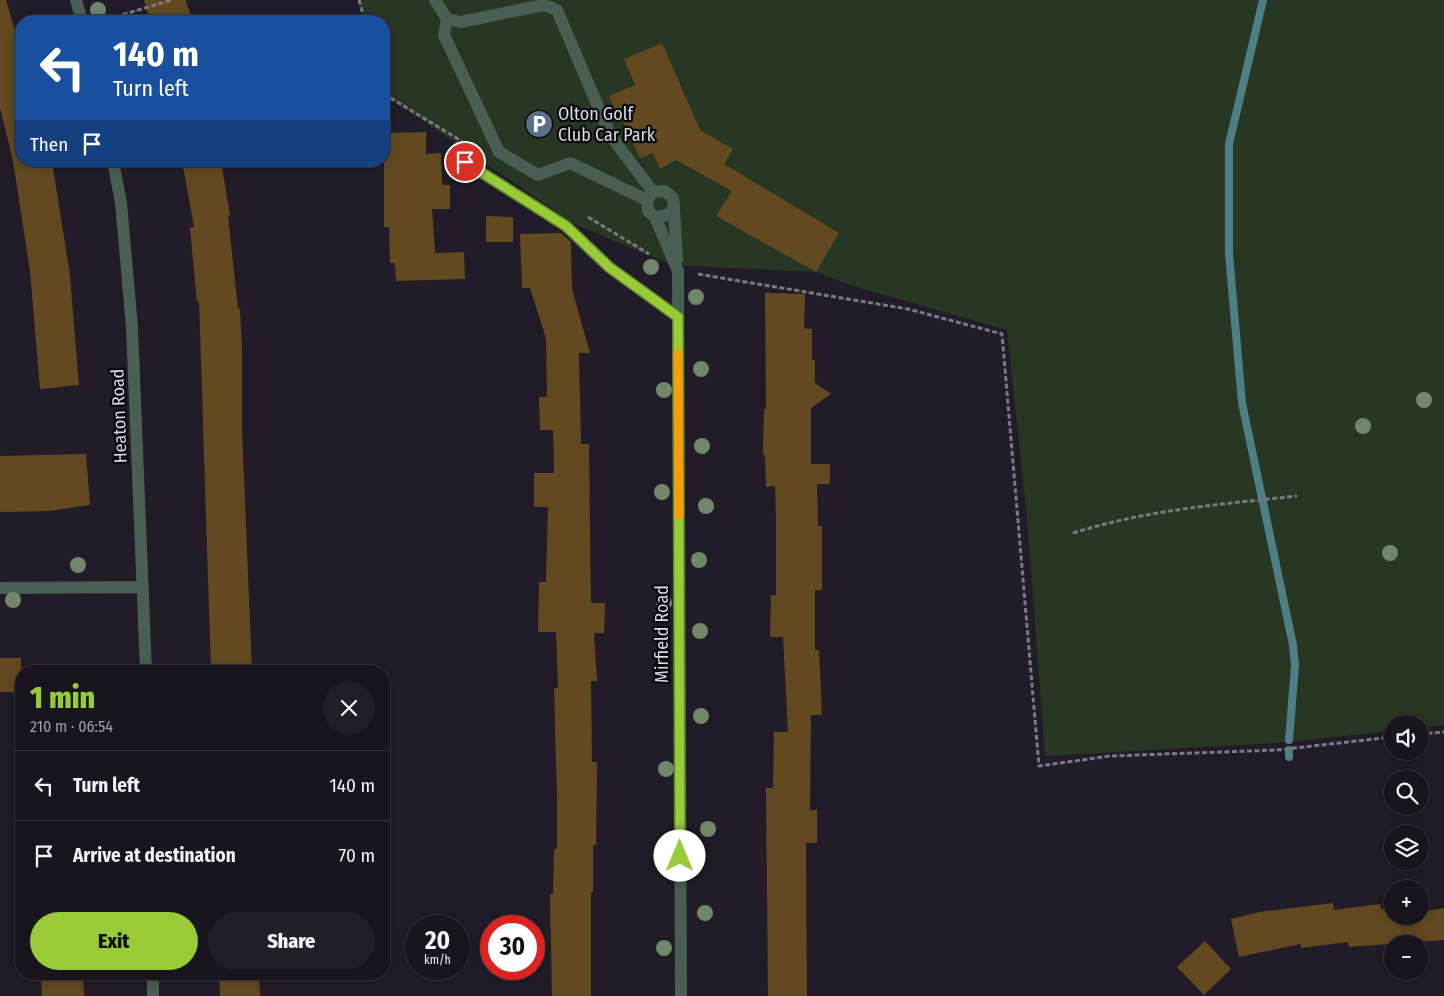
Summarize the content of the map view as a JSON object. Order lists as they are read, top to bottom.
{
  "streets": {
    "street": ["Heaton Road", "Mirfield Road"]
  },
  "places": {
    "parking": ["Olton Golf Club Car Park"]
  },
  "page": {
    "turn": ["140 m", "Turn left"],
    "then": "Then",
    "heading": ["1 min", "210 m · 06:54"],
    "map_buttons": ["+", "−"],
    "list": [
      {
        "name": "Turn left",
        "value": "140 m"
      },
      {
        "name": "Arrive at destination",
        "value": "70 m"
      }
    ],
    "buttons": ["Exit", "Share"],
    "speed": "20 km/h",
    "limit": "30"
  }
}
